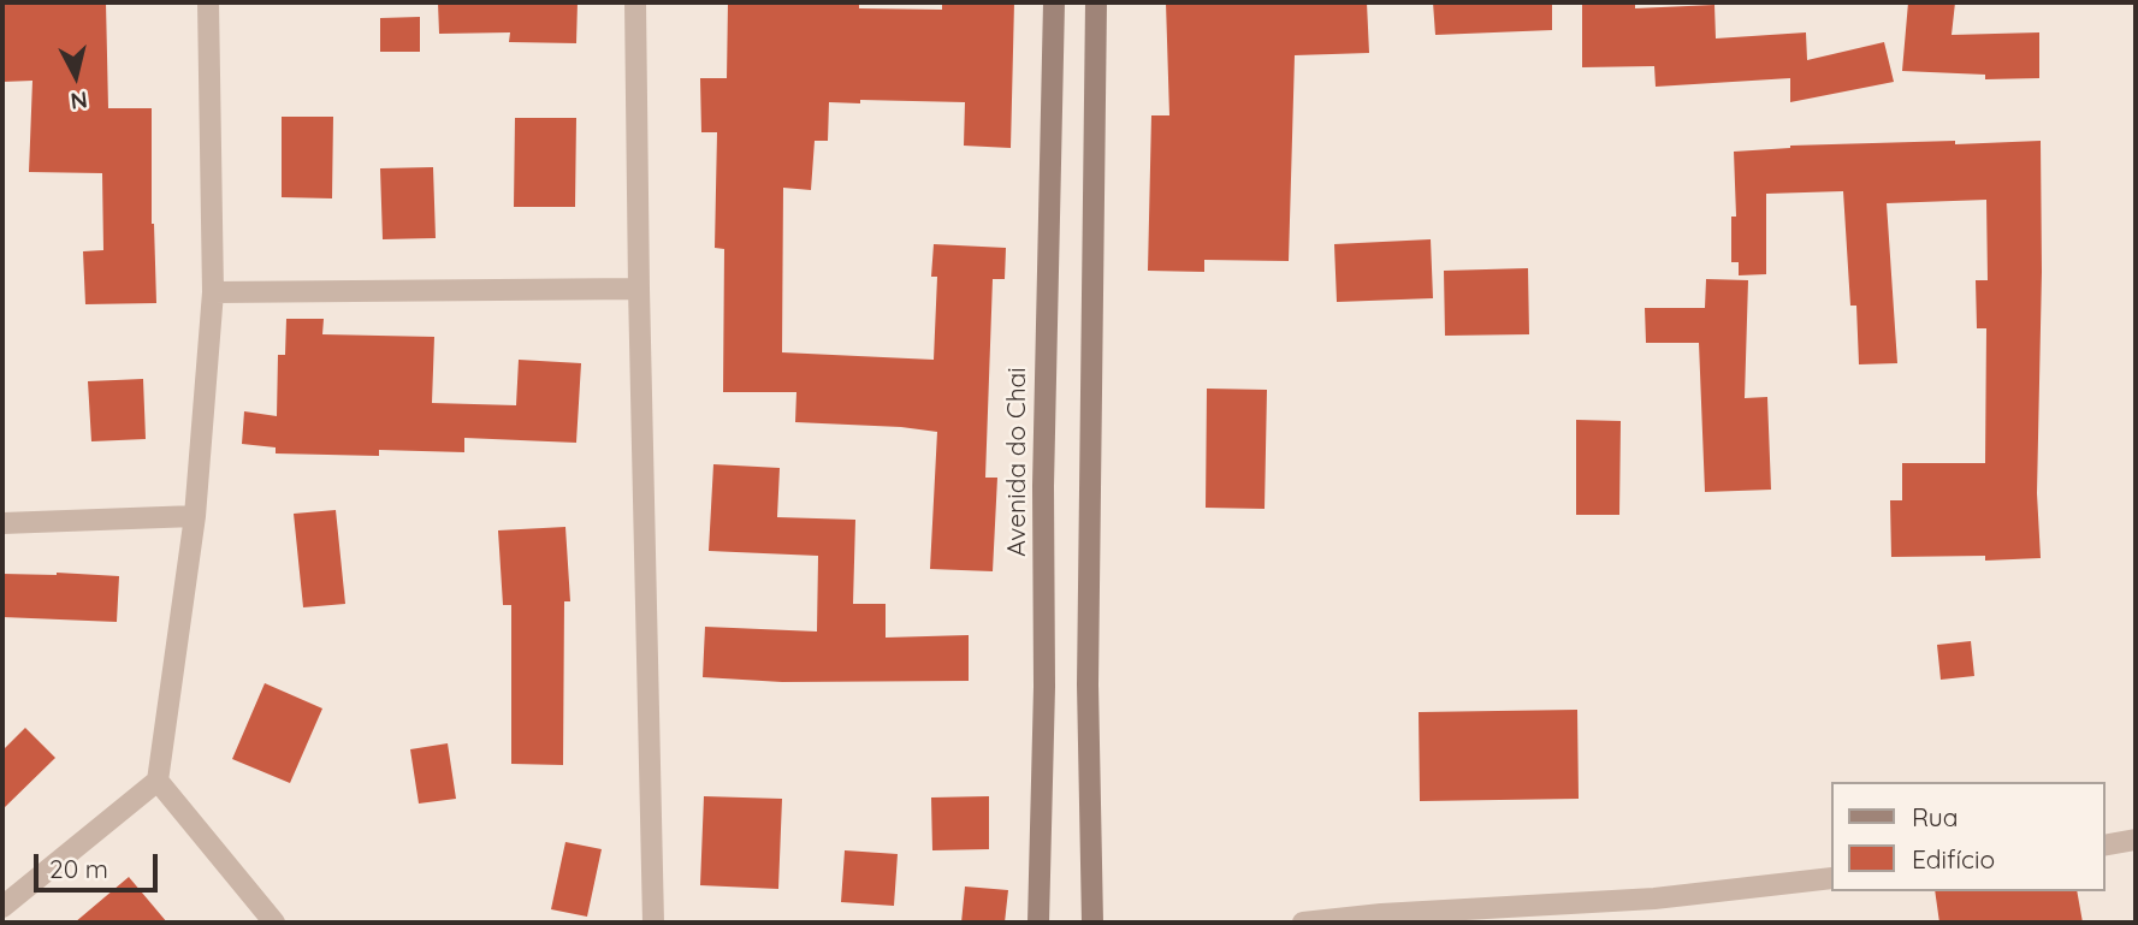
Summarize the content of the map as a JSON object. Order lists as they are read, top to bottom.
{
  "streets": {
    "main road": ["Avenida do Chai"]
  },
  "legend": ["Rua", "Edifício"],
  "scale_bar": "20 m",
  "north": "bottom"
}
